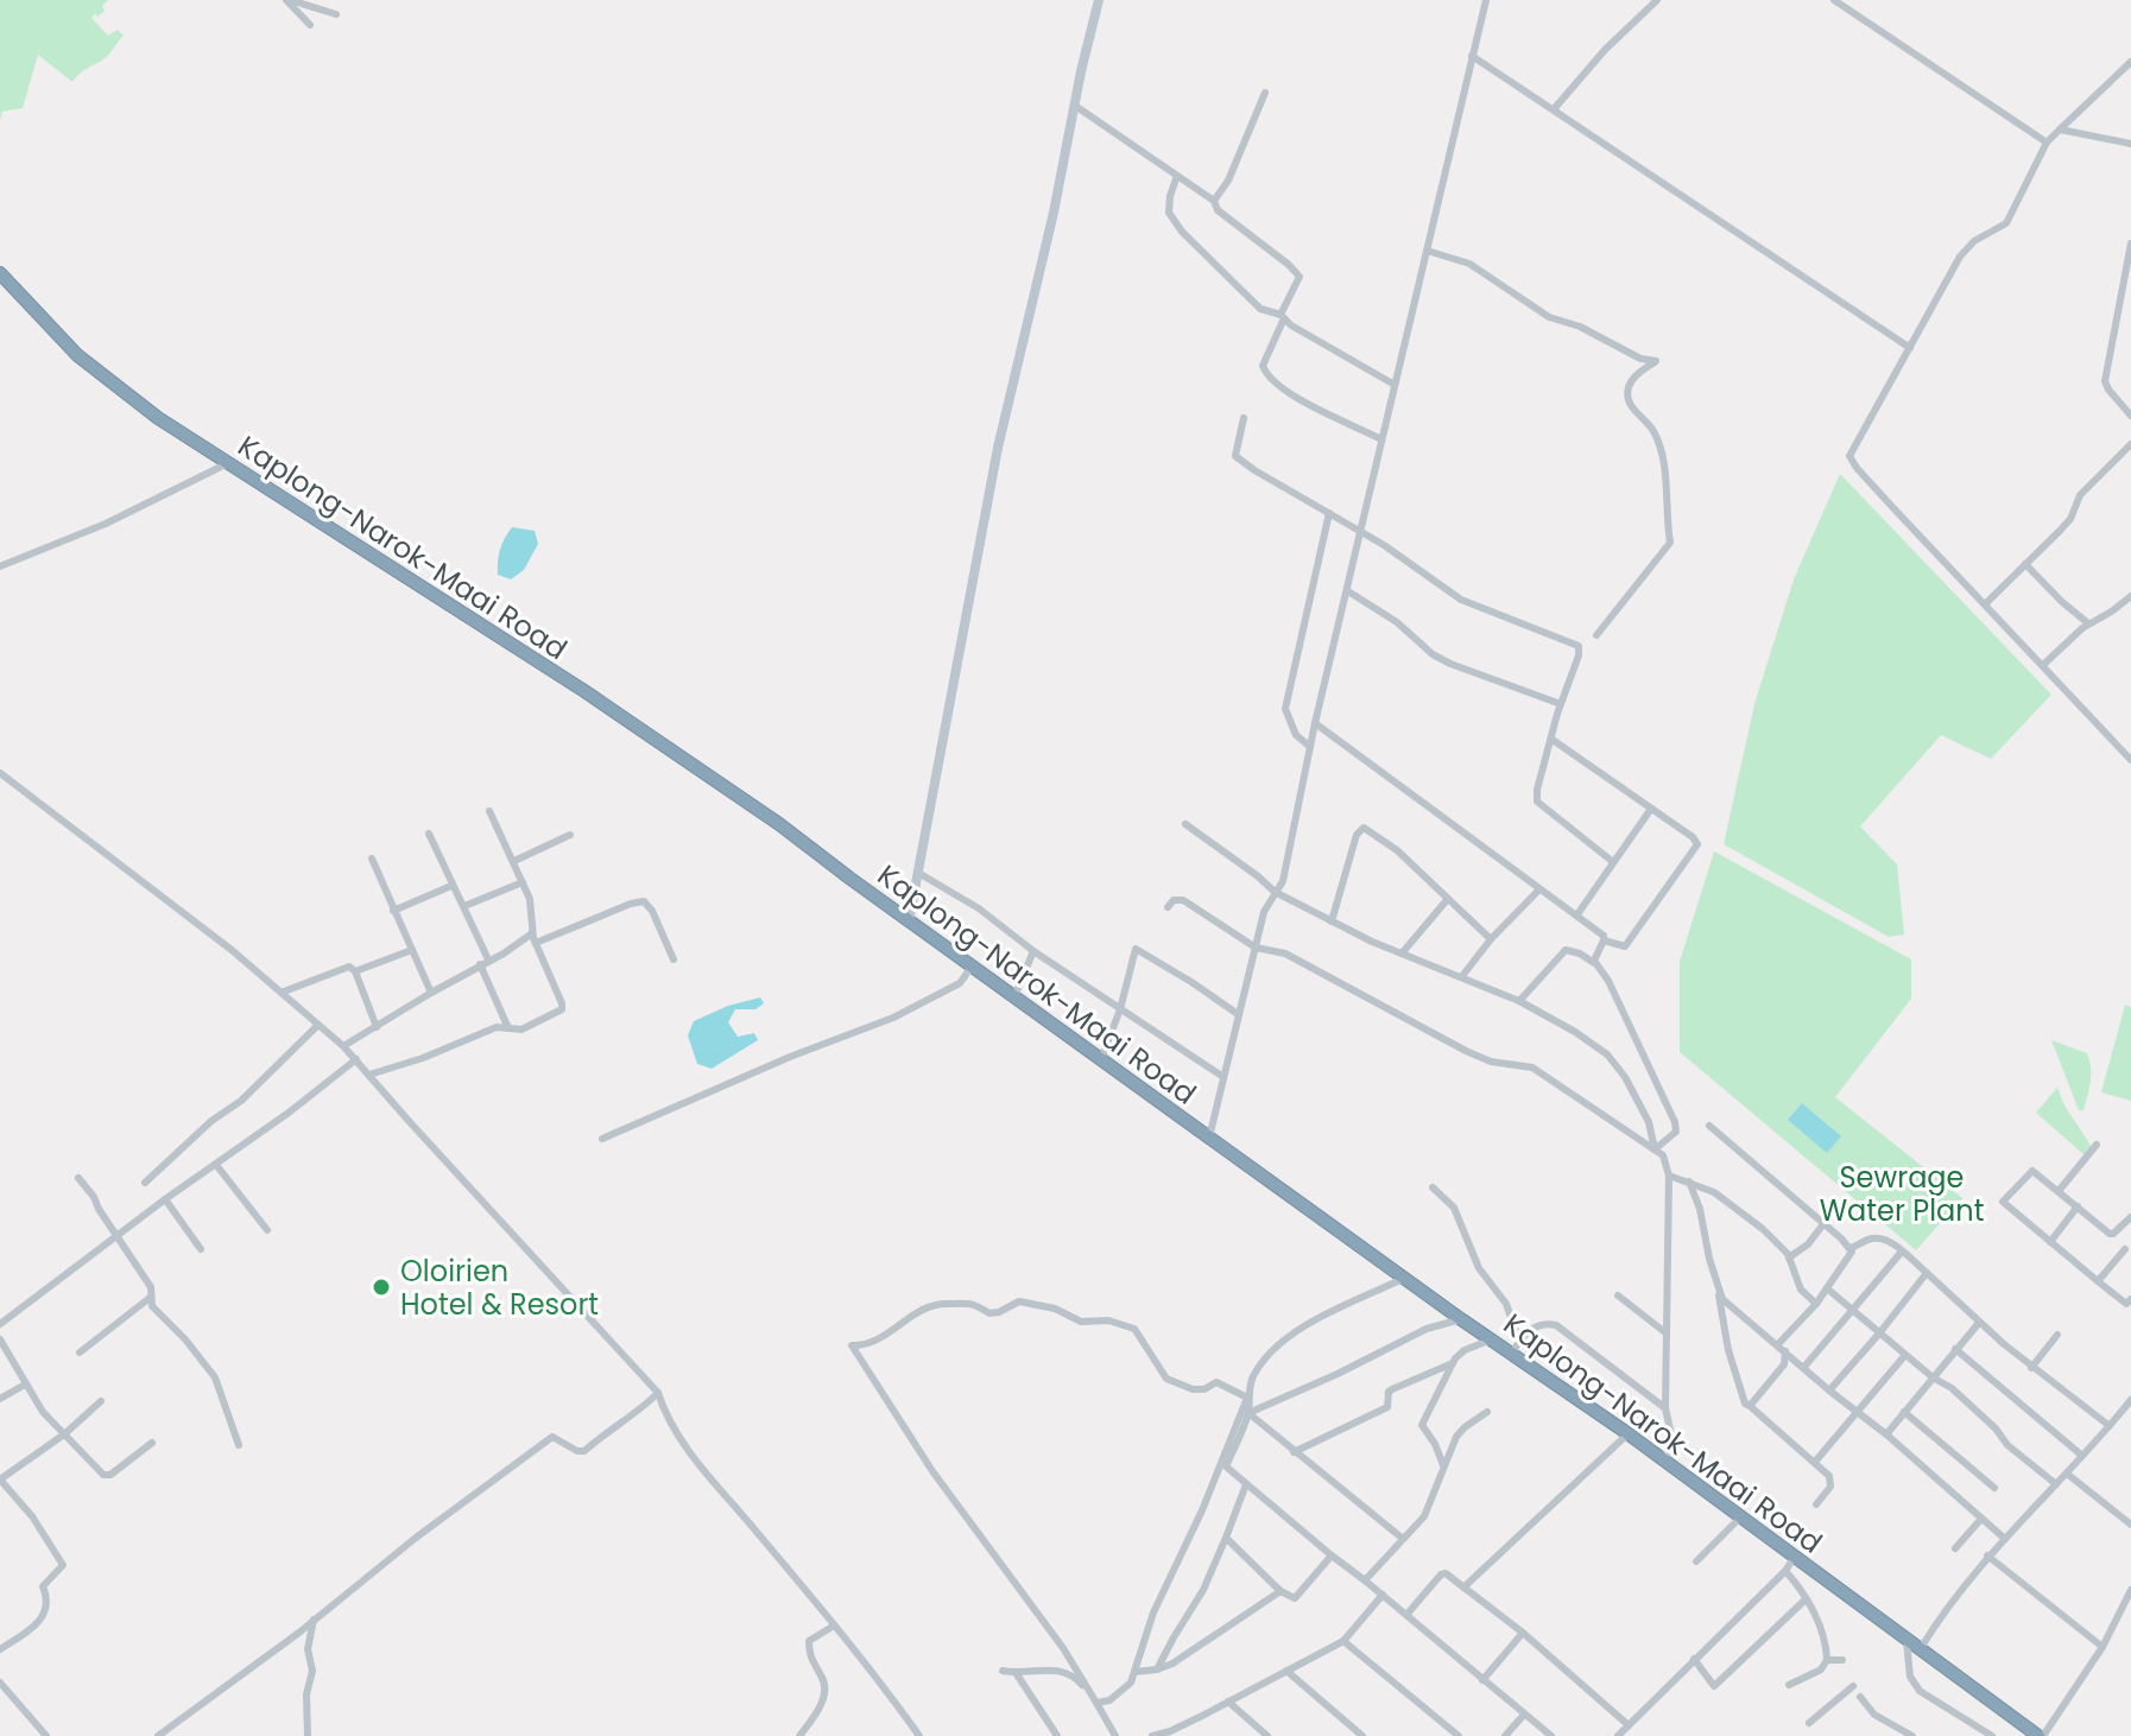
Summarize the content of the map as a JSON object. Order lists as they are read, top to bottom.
{
  "streets": {
    "highway": ["Kaplong-Narok-Maai Road"]
  },
  "parks": ["Sewrage Water Plant"],
  "places": ["Oloirien Hotel & Resort"]
}
